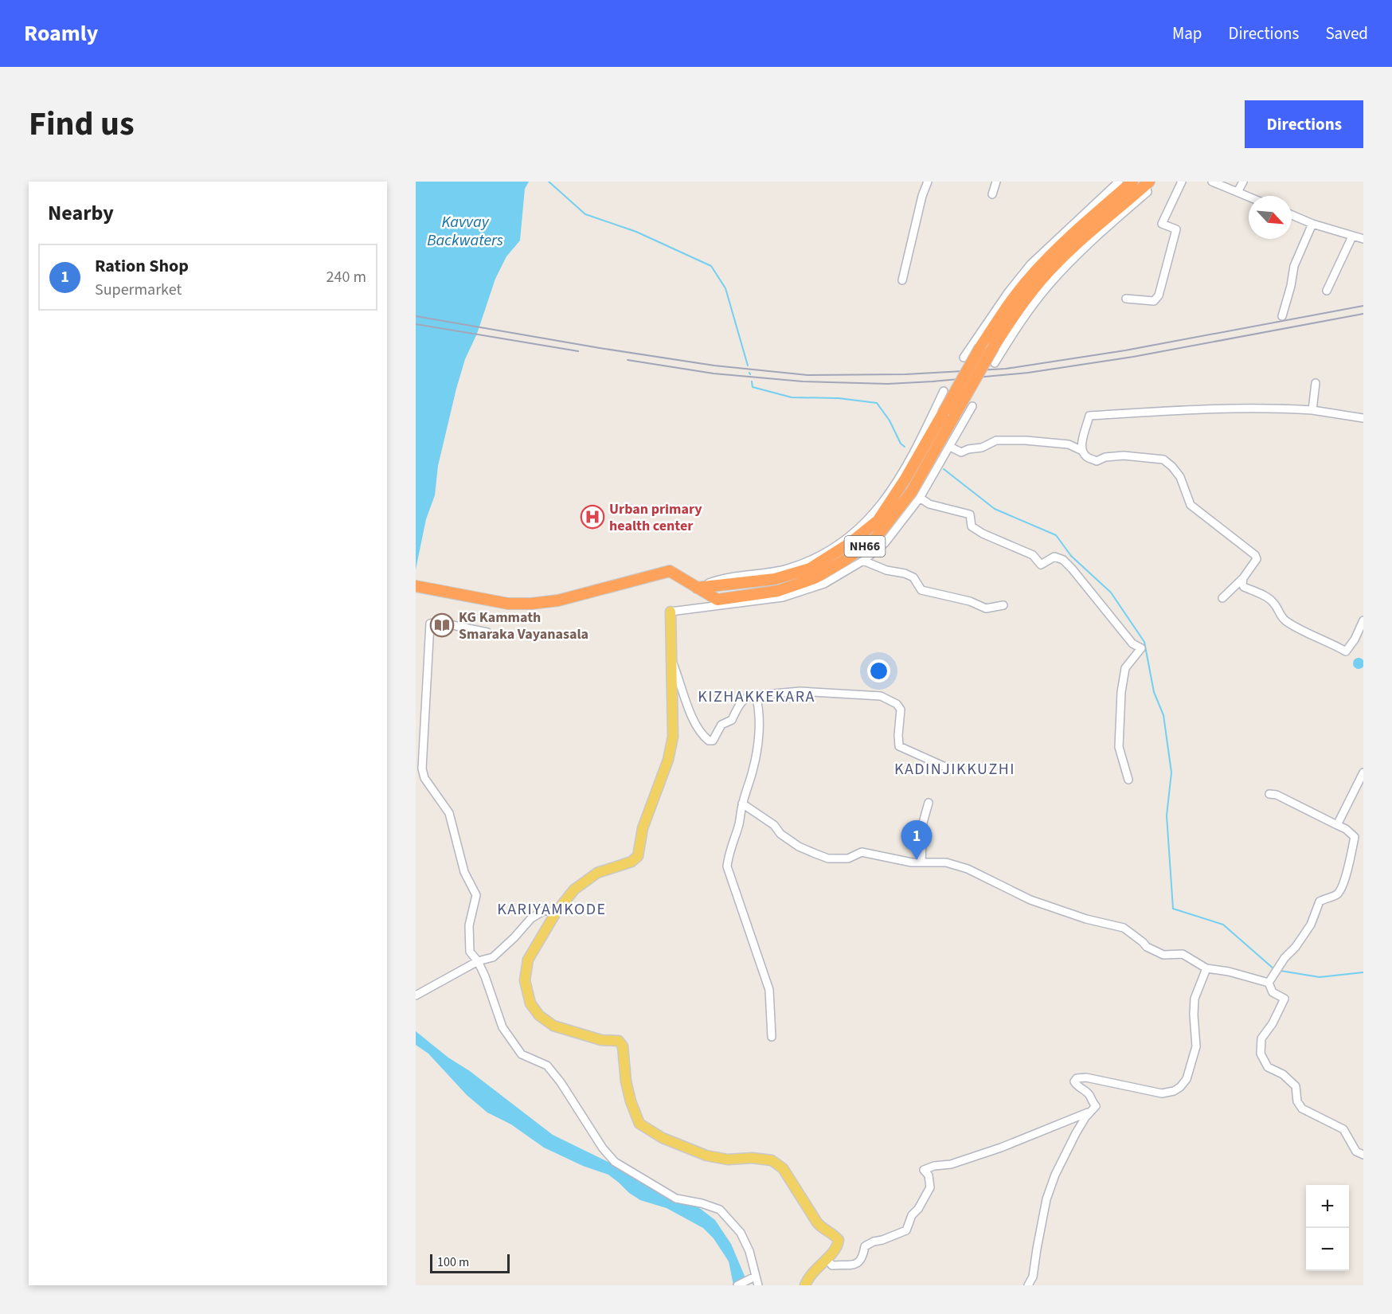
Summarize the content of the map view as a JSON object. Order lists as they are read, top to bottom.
{
  "streets": {
    "highway": ["NH66"]
  },
  "districts": ["KIZHAKKEKARA", "KADINJIKKUZHI", "KARIYAMKODE"],
  "water": ["Kavvay Backwaters"],
  "places": {
    "hospital": ["Urban primary health center"],
    "library": ["KG Kammath Smaraka Vayanasala"]
  },
  "scale_bar": "100 m",
  "north": "bottom right",
  "page": {
    "header": "Roamly",
    "nav": ["Map", "Directions", "Saved"],
    "title": "Find us",
    "buttons": "Directions",
    "heading": "Nearby",
    "list": [
      {
        "mark": "1",
        "name": "Ration Shop",
        "note": "Supermarket",
        "value": "240 m"
      }
    ],
    "pins": "1",
    "map_buttons": ["+", "−"],
    "scale": "100 m"
  }
}
